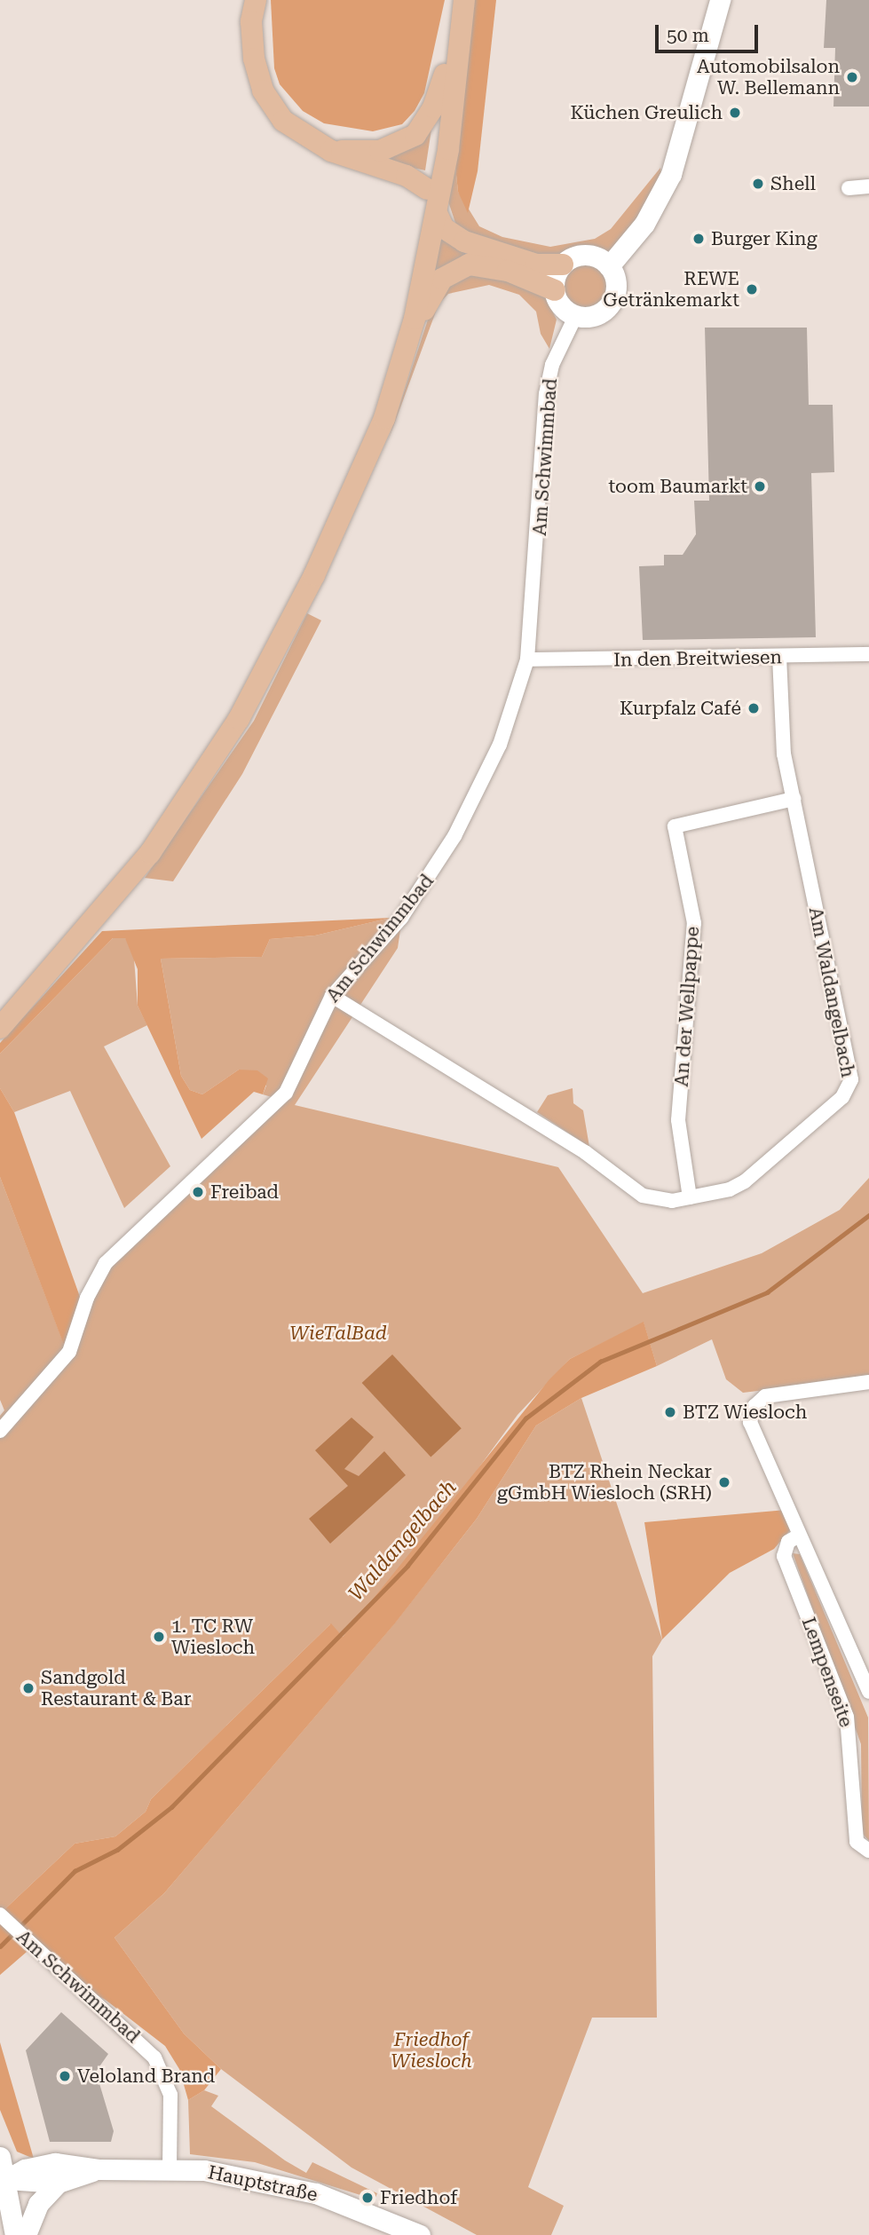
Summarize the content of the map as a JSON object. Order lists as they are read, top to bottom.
{
  "streets": {
    "street": [
      "Am Schwimmbad",
      "In den Breitwiesen",
      "Am Waldangelbach",
      "An der Wellpappe",
      "Lempenseite",
      "Hauptstraße"
    ]
  },
  "crossings": [
    ["Am Schwimmbad", "In den Breitwiesen"],
    ["Am Schwimmbad", "Am Waldangelbach"],
    ["Am Schwimmbad", "Hauptstraße"],
    ["In den Breitwiesen", "Am Waldangelbach"],
    ["Am Waldangelbach", "An der Wellpappe"]
  ],
  "water": ["Waldangelbach"],
  "parks": ["WieTalBad", "Friedhof Wiesloch"],
  "places": [
    "Automobilsalon W. Bellemann",
    "Küchen Greulich",
    "Shell",
    "Burger King",
    "REWE Getränkemarkt",
    "toom Baumarkt",
    "Kurpfalz Café",
    "Freibad",
    "BTZ Wiesloch",
    "BTZ Rhein Neckar gGmbH Wiesloch (SRH)",
    "1. TC RW Wiesloch",
    "Sandgold Restaurant & Bar",
    "Veloland Brand",
    "Friedhof"
  ],
  "scale_bar": "50 m"
}
